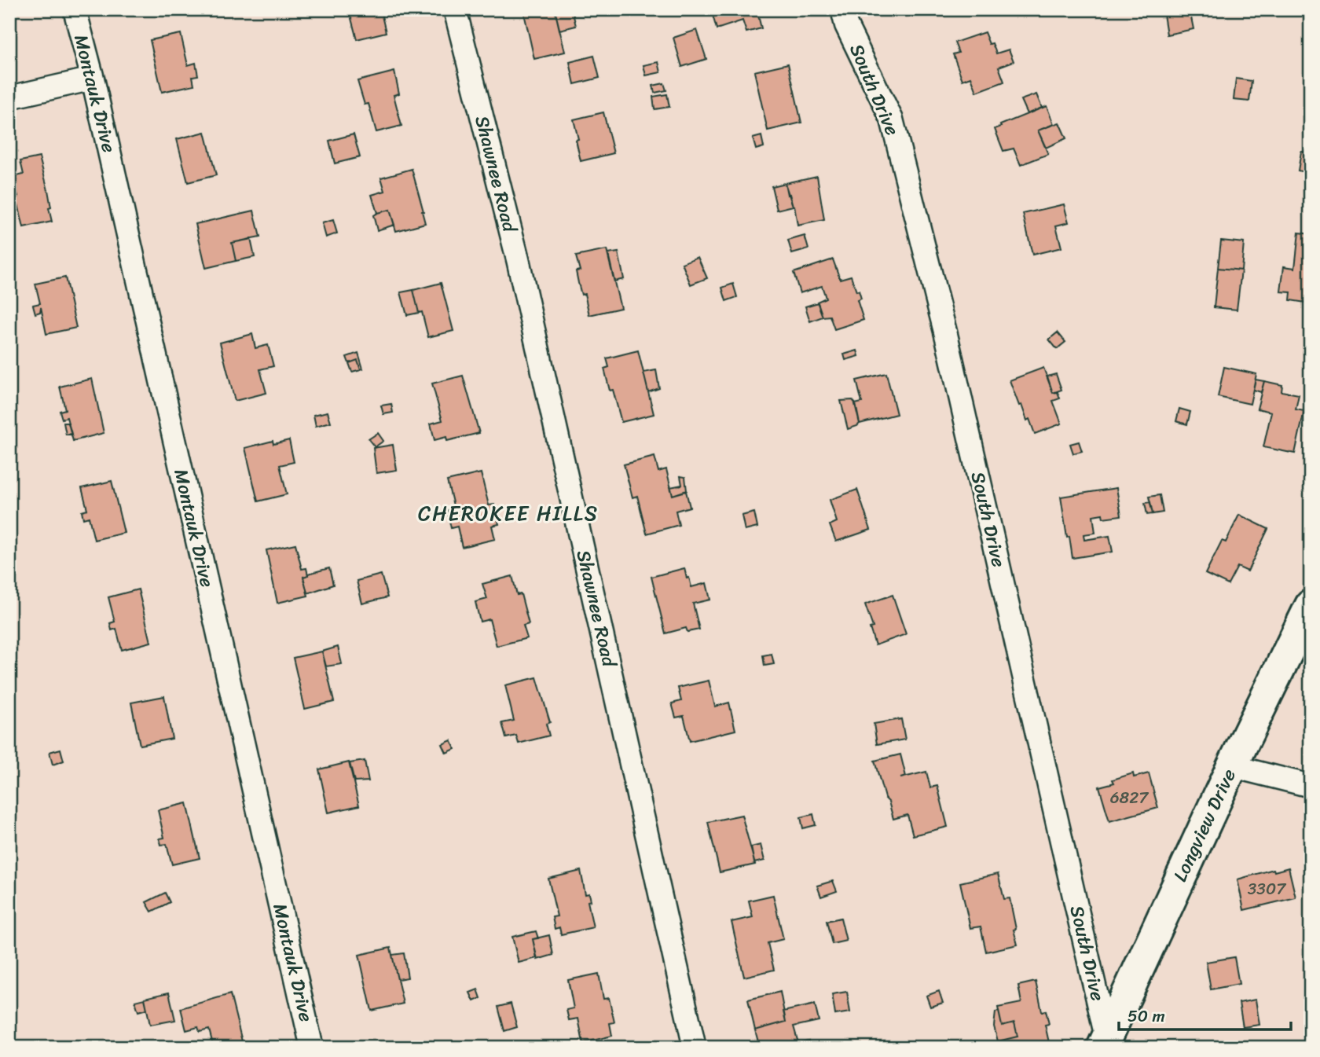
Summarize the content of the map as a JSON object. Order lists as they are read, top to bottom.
{
  "streets": {
    "street": [
      "South Drive",
      "Montauk Drive",
      "Shawnee Road",
      "Longview Drive"
    ]
  },
  "crossings": [
    ["South Drive", "Longview Drive"]
  ],
  "districts": ["CHEROKEE HILLS"],
  "house_numbers": ["6827", "3307"],
  "scale_bar": "50 m"
}
